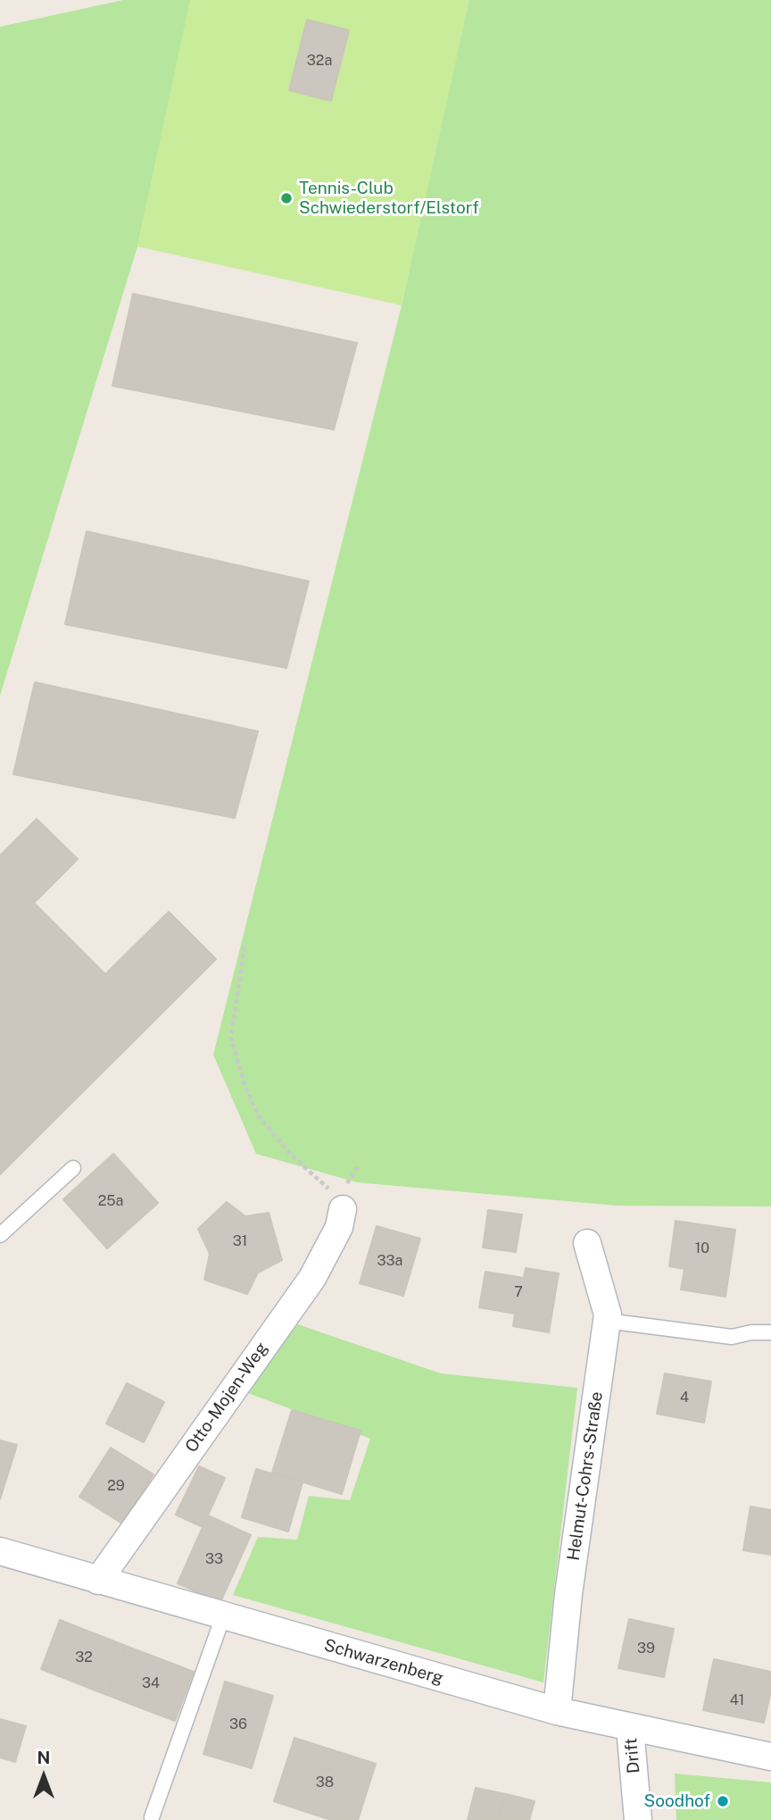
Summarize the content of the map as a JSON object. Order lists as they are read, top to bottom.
{
  "streets": {
    "street": [
      "Otto-Mojen-Weg",
      "Helmut-Cohrs-Straße",
      "Schwarzenberg",
      "Drift"
    ]
  },
  "crossings": [
    ["Otto-Mojen-Weg", "Schwarzenberg"],
    ["Helmut-Cohrs-Straße", "Schwarzenberg"],
    ["Schwarzenberg", "Drift"]
  ],
  "places": ["Tennis-Club Schwiederstorf/Elstorf", "Soodhof"],
  "house_numbers": [
    "32a",
    "25a",
    "31",
    "10",
    "33a",
    "7",
    "4",
    "29",
    "33",
    "39",
    "32",
    "34",
    "41",
    "36",
    "38"
  ],
  "north": "top"
}
